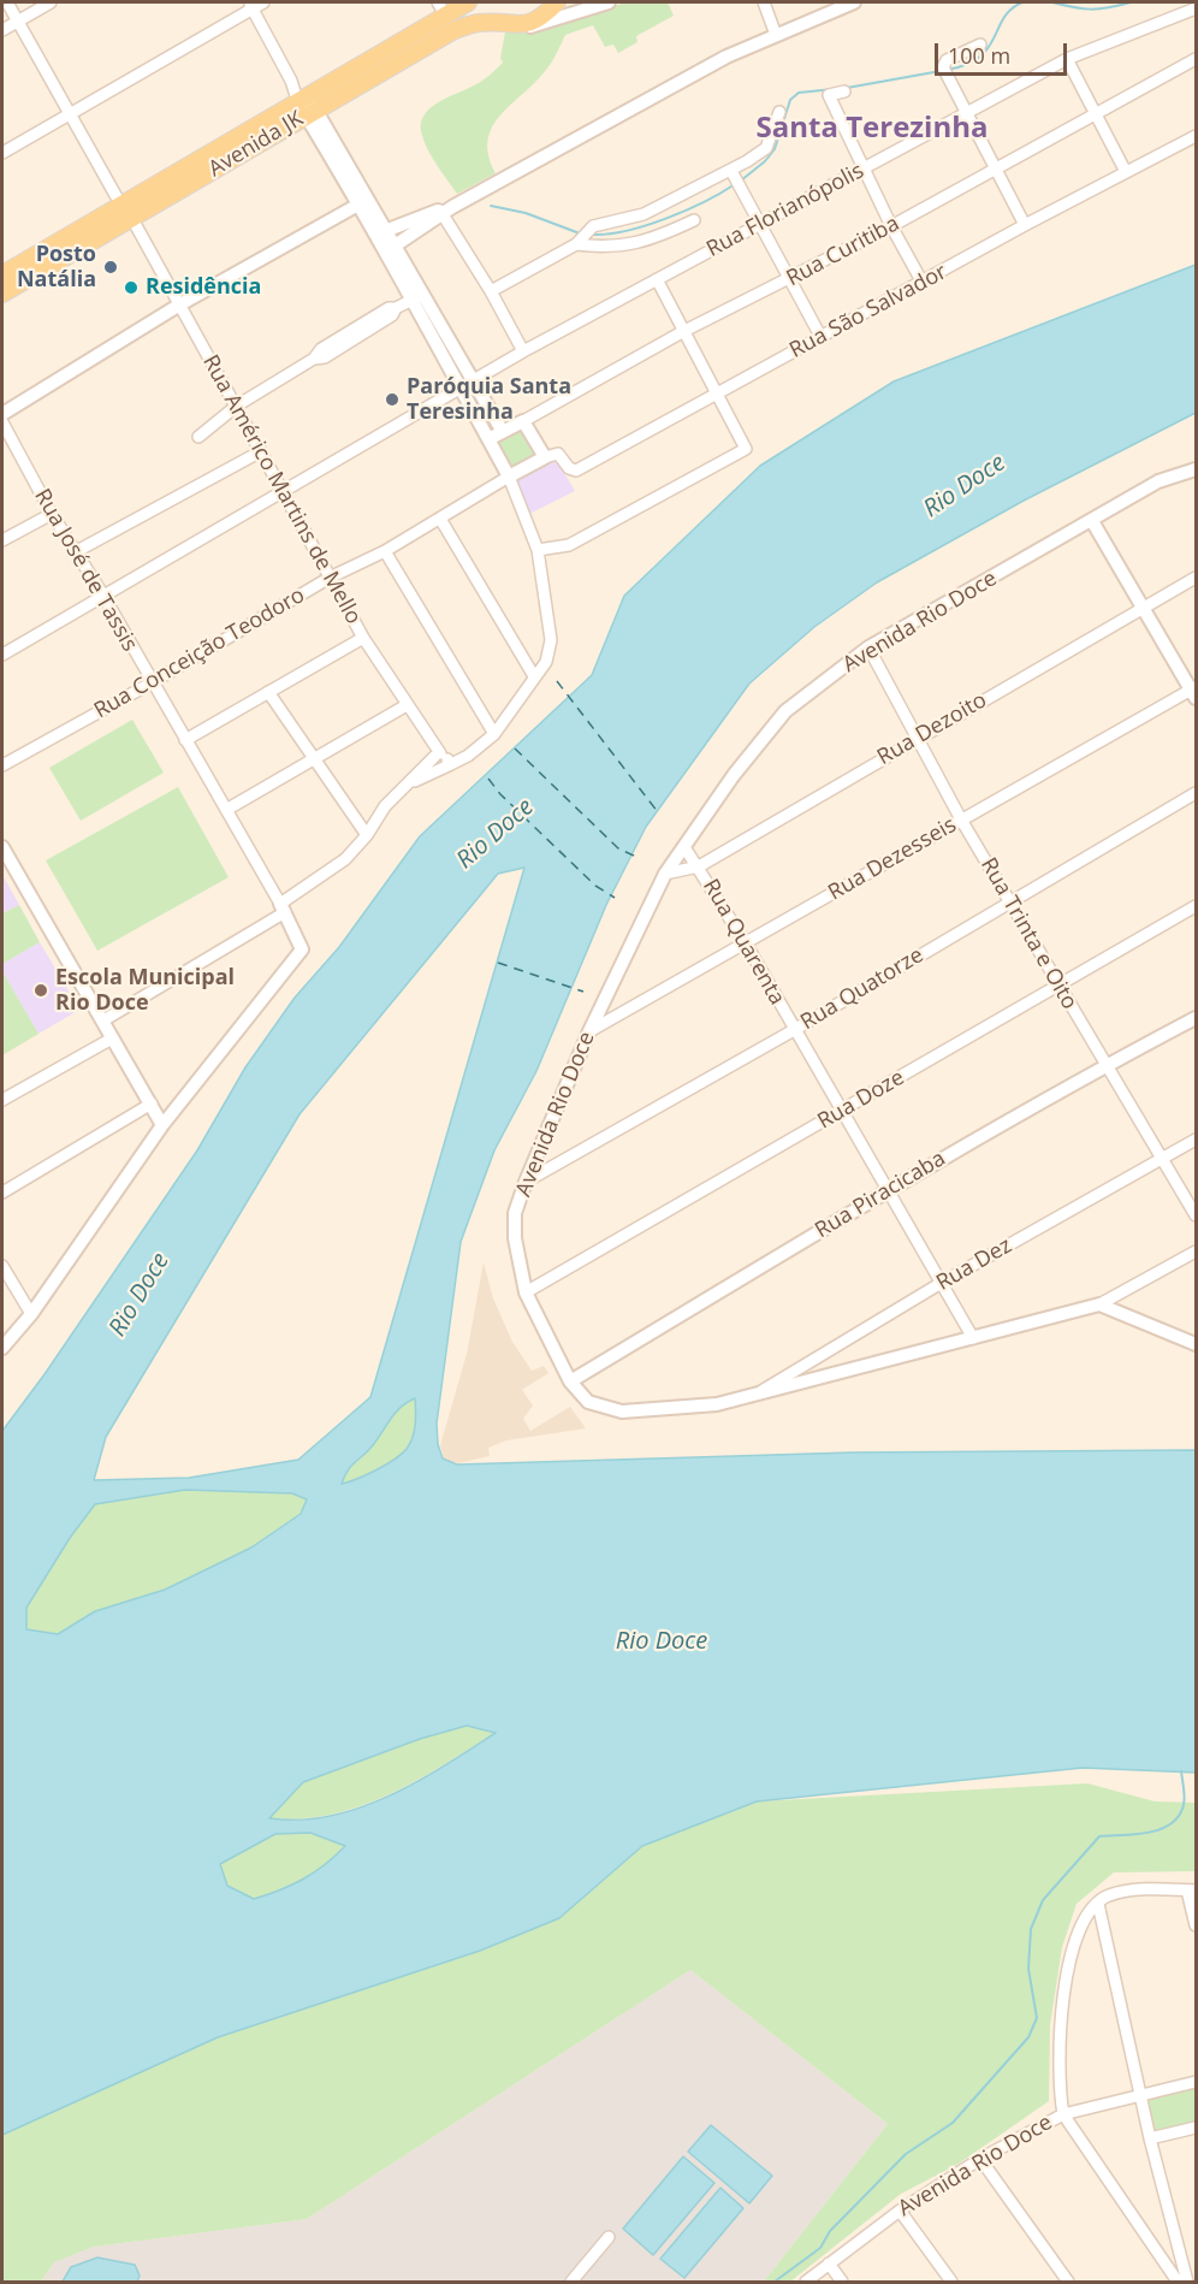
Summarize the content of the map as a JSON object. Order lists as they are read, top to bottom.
{
  "streets": {
    "main road": ["Avenida JK"],
    "street": [
      "Rua Florianópolis",
      "Rua Curitiba",
      "Rua São Salvador",
      "Rua Américo Martins de Mello",
      "Rua José de Tassis",
      "Avenida Rio Doce",
      "Rua Conceição Teodoro",
      "Rua Dezoito",
      "Rua Dezesseis",
      "Rua Trinta e Oito",
      "Rua Quarenta",
      "Rua Quatorze",
      "Rua Doze",
      "Rua Piracicaba",
      "Rua Dez"
    ]
  },
  "crossings": [
    ["Avenida JK", "Rua Américo Martins de Mello"],
    ["Rua Florianópolis", "Rua Américo Martins de Mello"],
    ["Rua Florianópolis", "Rua José de Tassis"],
    ["Rua Américo Martins de Mello", "Rua Conceição Teodoro"],
    ["Rua José de Tassis", "Rua Conceição Teodoro"],
    ["Avenida Rio Doce", "Rua Dezoito"],
    ["Avenida Rio Doce", "Rua Dezesseis"],
    ["Avenida Rio Doce", "Rua Trinta e Oito"],
    ["Avenida Rio Doce", "Rua Quarenta"],
    ["Avenida Rio Doce", "Rua Quatorze"],
    ["Avenida Rio Doce", "Rua Doze"],
    ["Avenida Rio Doce", "Rua Piracicaba"],
    ["Avenida Rio Doce", "Rua Dez"],
    ["Rua Dezoito", "Rua Trinta e Oito"],
    ["Rua Dezoito", "Rua Quarenta"],
    ["Rua Dezesseis", "Rua Trinta e Oito"],
    ["Rua Dezesseis", "Rua Quarenta"],
    ["Rua Trinta e Oito", "Rua Quatorze"],
    ["Rua Trinta e Oito", "Rua Doze"],
    ["Rua Trinta e Oito", "Rua Piracicaba"],
    ["Rua Trinta e Oito", "Rua Dez"],
    ["Rua Quarenta", "Rua Quatorze"],
    ["Rua Quarenta", "Rua Doze"],
    ["Rua Quarenta", "Rua Piracicaba"],
    ["Rua Quarenta", "Rua Dez"]
  ],
  "districts": ["Santa Terezinha"],
  "water": ["Rio Doce"],
  "places": [
    "Posto Natália",
    "Residência",
    "Paróquia Santa Teresinha",
    "Escola Municipal Rio Doce"
  ],
  "scale_bar": "100 m"
}
